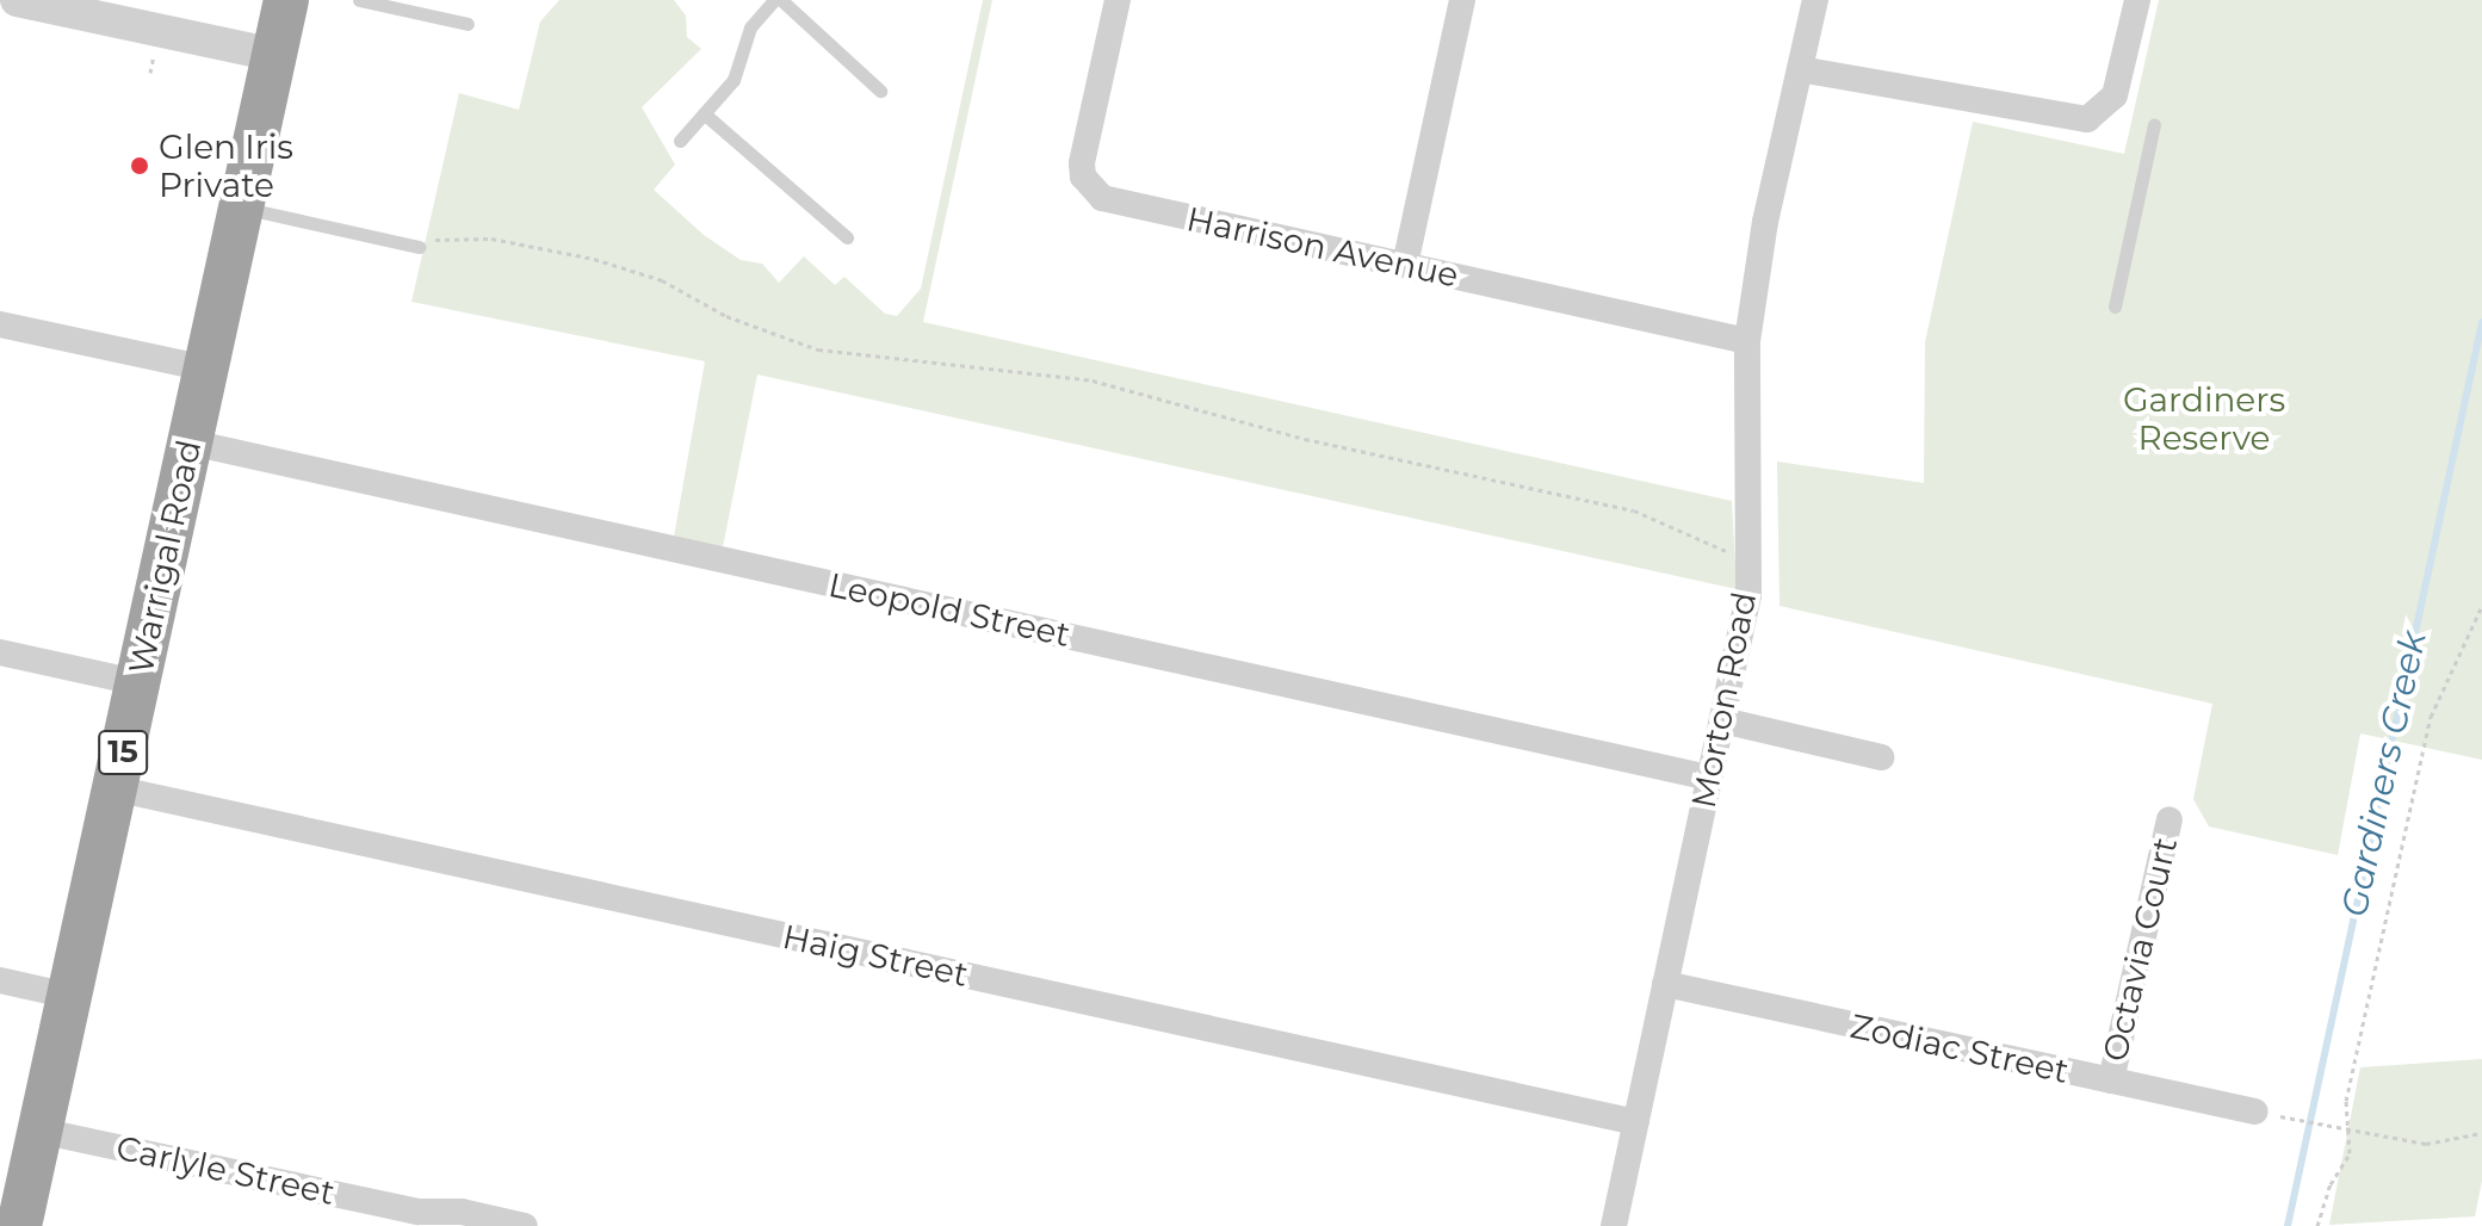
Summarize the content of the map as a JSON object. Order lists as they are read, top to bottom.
{
  "streets": {
    "highway": ["Warrigal Road", "15"],
    "street": [
      "Harrison Avenue",
      "Leopold Street",
      "Morton Road",
      "Octavia Court",
      "Haig Street",
      "Zodiac Street",
      "Carlyle Street"
    ]
  },
  "crossings": [
    ["Harrison Avenue", "Morton Road"],
    ["Warrigal Road", "Leopold Street"],
    ["Warrigal Road", "Haig Street"],
    ["Warrigal Road", "Carlyle Street"],
    ["Leopold Street", "Morton Road"],
    ["Morton Road", "Haig Street"],
    ["Morton Road", "Zodiac Street"],
    ["Octavia Court", "Zodiac Street"]
  ],
  "water": ["Gardiners Creek"],
  "parks": ["Gardiners Reserve"],
  "places": ["Glen Iris Private"]
}
